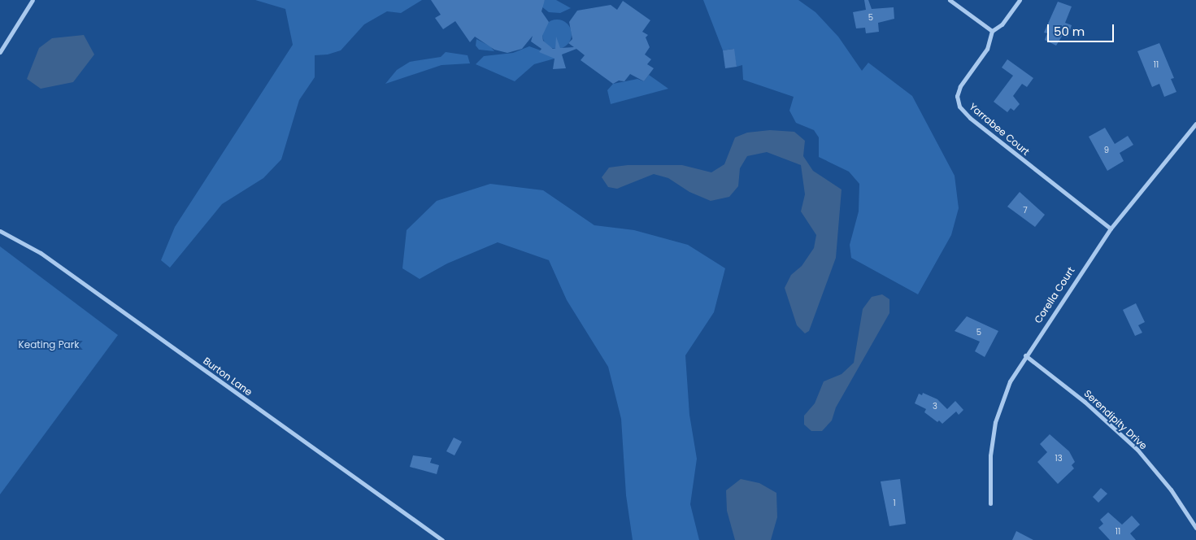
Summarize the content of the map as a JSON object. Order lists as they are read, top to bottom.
{
  "streets": {
    "street": [
      "Yarrabee Court",
      "Corella Court",
      "Burton Lane",
      "Serendipity Drive"
    ]
  },
  "crossings": [
    ["Yarrabee Court", "Corella Court"],
    ["Corella Court", "Serendipity Drive"]
  ],
  "parks": ["Keating Park"],
  "house_numbers": [
    "5",
    "11",
    "9",
    "7",
    "5",
    "3",
    "13",
    "1",
    "11"
  ],
  "scale_bar": "50 m"
}
